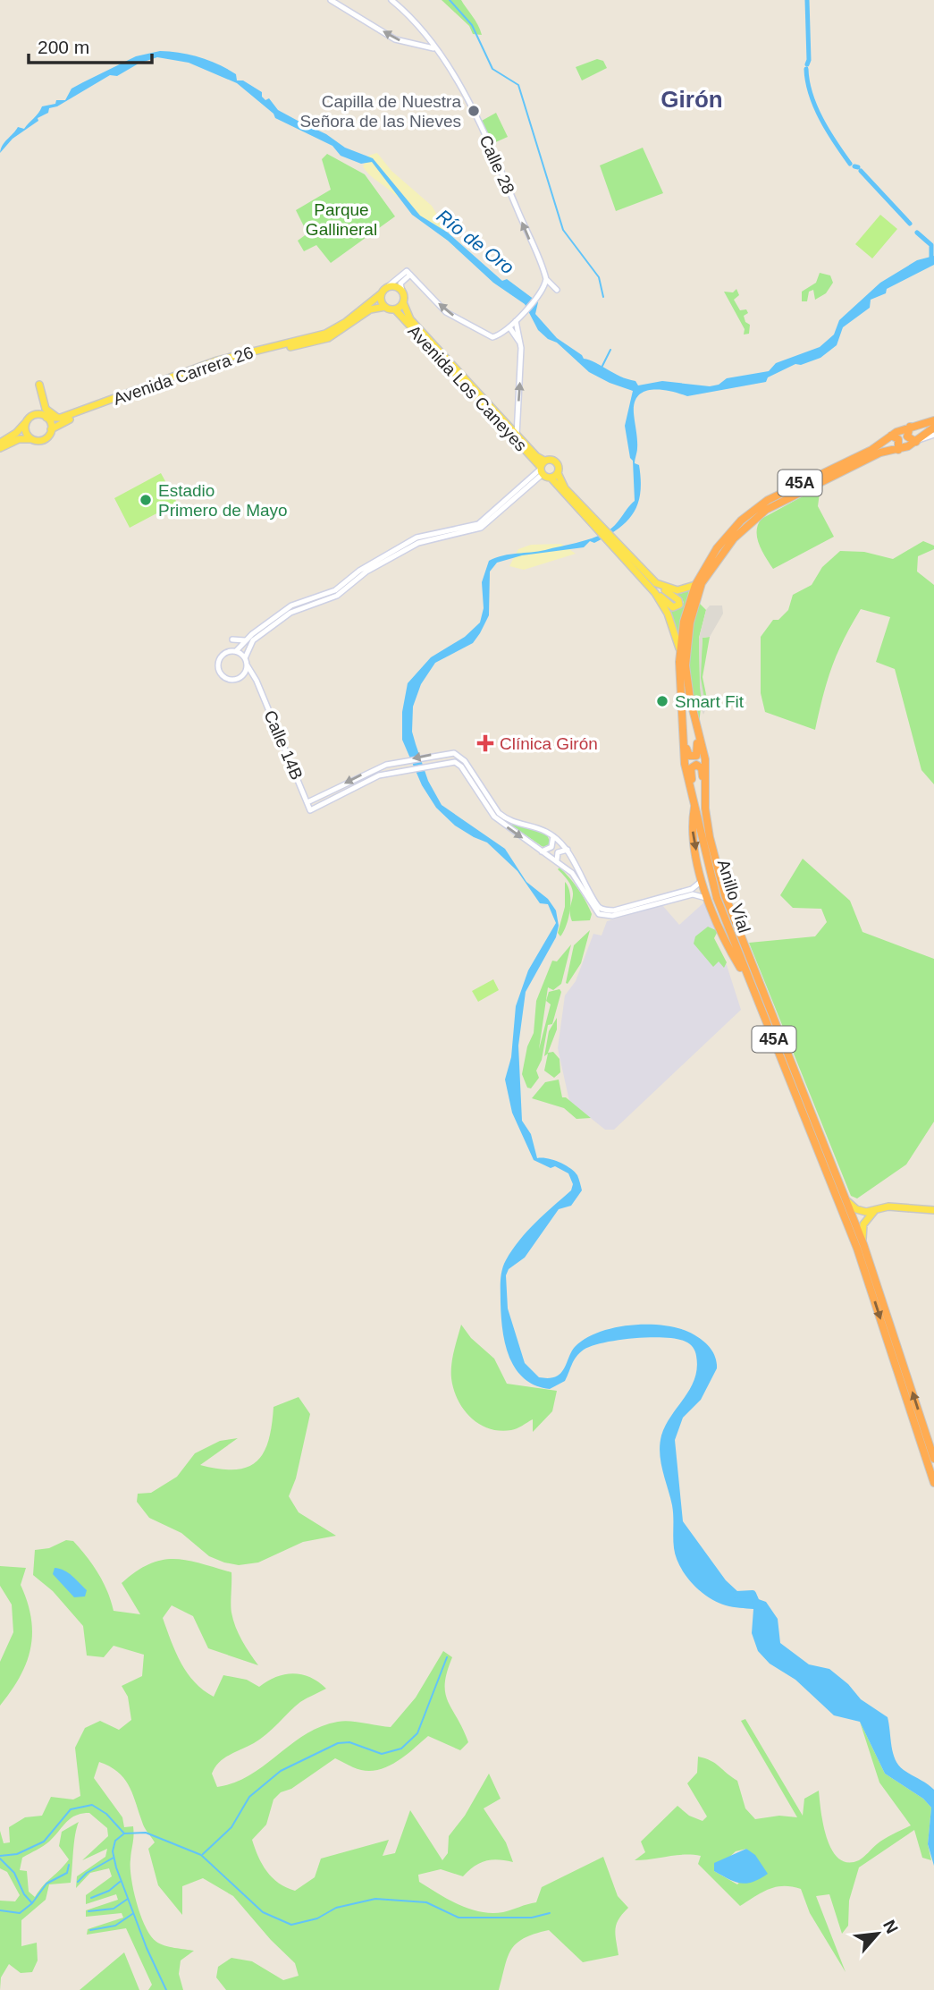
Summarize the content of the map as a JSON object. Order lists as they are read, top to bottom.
{
  "streets": {
    "highway": ["45A", "Anillo Víal"],
    "main road": ["Avenida Carrera 26", "Avenida Los Caneyes"],
    "street": ["Calle 28", "Calle 14B"]
  },
  "crossings": [
    ["Avenida Carrera 26", "Avenida Los Caneyes"]
  ],
  "one_way": ["Calle 28", "Calle 14B"],
  "districts": ["Girón"],
  "water": ["Río de Oro"],
  "parks": ["Parque Gallineral"],
  "places": {
    "other": ["Capilla de Nuestra Señora de las Nieves", "Estadio Primero de Mayo", "Smart Fit"],
    "health": ["Clínica Girón"]
  },
  "scale_bar": "200 m",
  "north": "top right"
}
